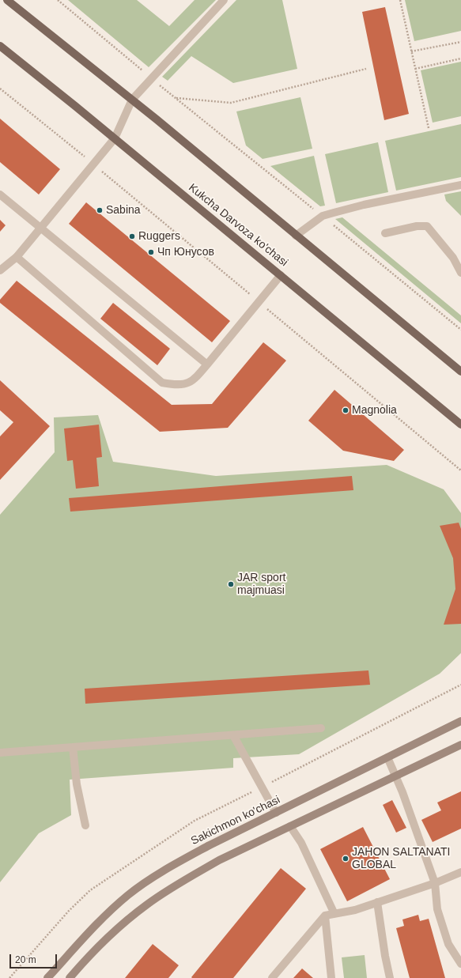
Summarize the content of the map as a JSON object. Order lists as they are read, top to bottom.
{
  "streets": {
    "main road": ["Kukcha Darvoza ko'chasi", "Sakichmon ko'chasi"]
  },
  "places": [
    "Sabina",
    "Ruggers",
    "Чп Юнусов",
    "Magnolia",
    "JAR sport majmuasi",
    "JAHON SALTANATI GLOBAL"
  ],
  "scale_bar": "20 m"
}
